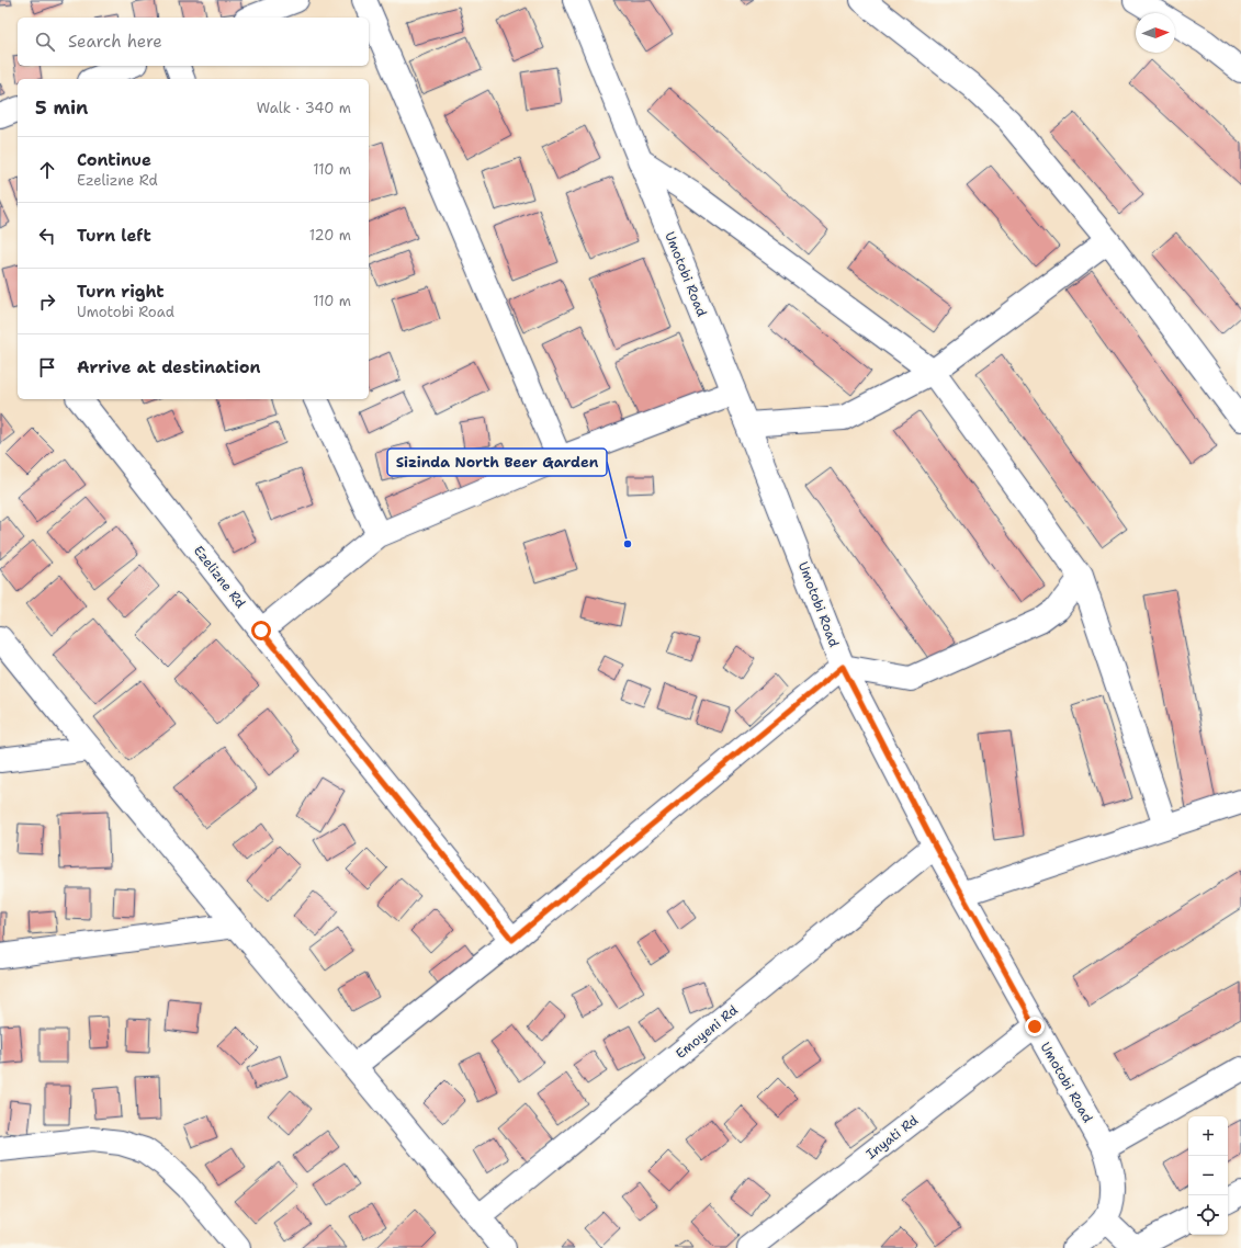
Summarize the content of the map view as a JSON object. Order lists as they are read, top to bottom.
{
  "streets": {
    "street": [
      "Umotobi Road",
      "Ezelizne Rd",
      "Emoyeni Rd",
      "Inyati Rd"
    ]
  },
  "crossings": [
    ["Umotobi Road", "Emoyeni Rd"],
    ["Umotobi Road", "Inyati Rd"]
  ],
  "places": ["Sizinda North Beer Garden"],
  "north": "right",
  "page": {
    "search": "Search here",
    "heading": ["5 min", "Walk · 340 m"],
    "list": [
      ["Continue", "Ezelizne Rd", "110 m"],
      ["Turn left", "120 m"],
      ["Turn right", "Umotobi Road", "110 m"],
      "Arrive at destination"
    ],
    "map_buttons": ["+", "−"]
  }
}
